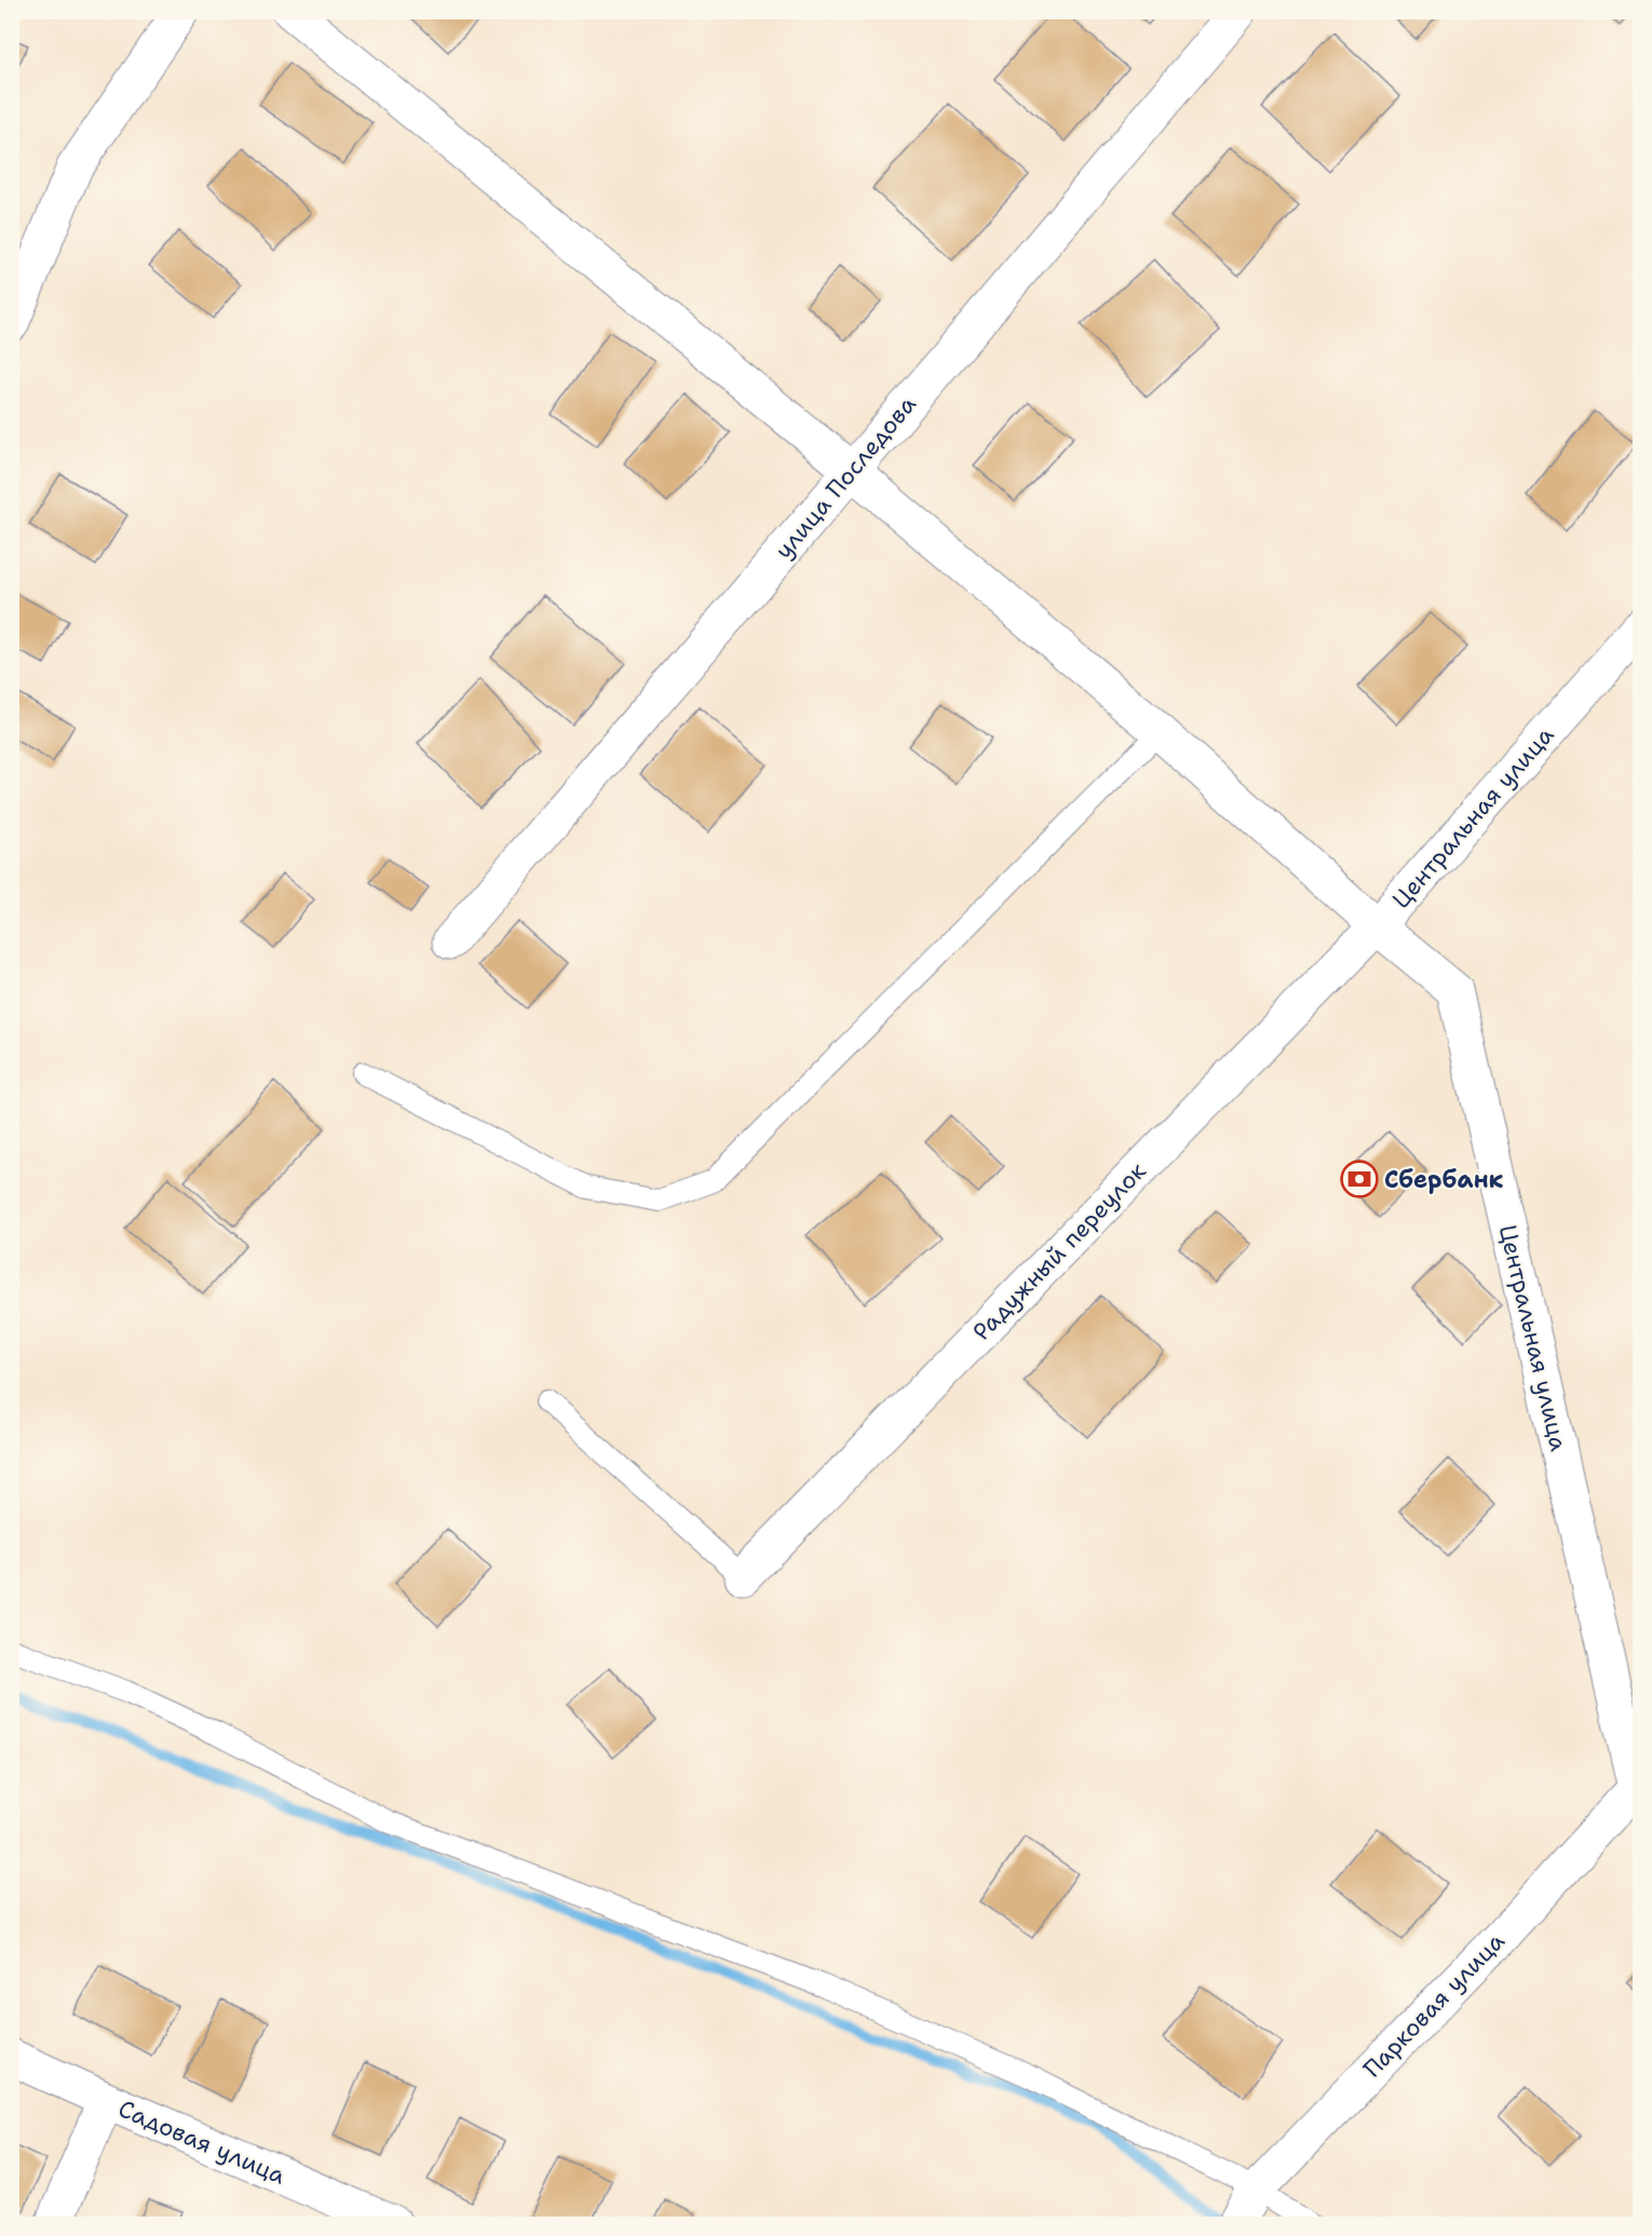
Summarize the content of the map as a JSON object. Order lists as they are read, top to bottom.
{
  "streets": {
    "street": [
      "улица Последова",
      "Центральная улица",
      "Радужный переулок",
      "Парковая улица",
      "Садовая улица"
    ]
  },
  "crossings": [
    ["Центральная улица", "Радужный переулок"],
    ["Центральная улица", "Парковая улица"]
  ],
  "places": {
    "bank": ["Сбербанк"]
  }
}
